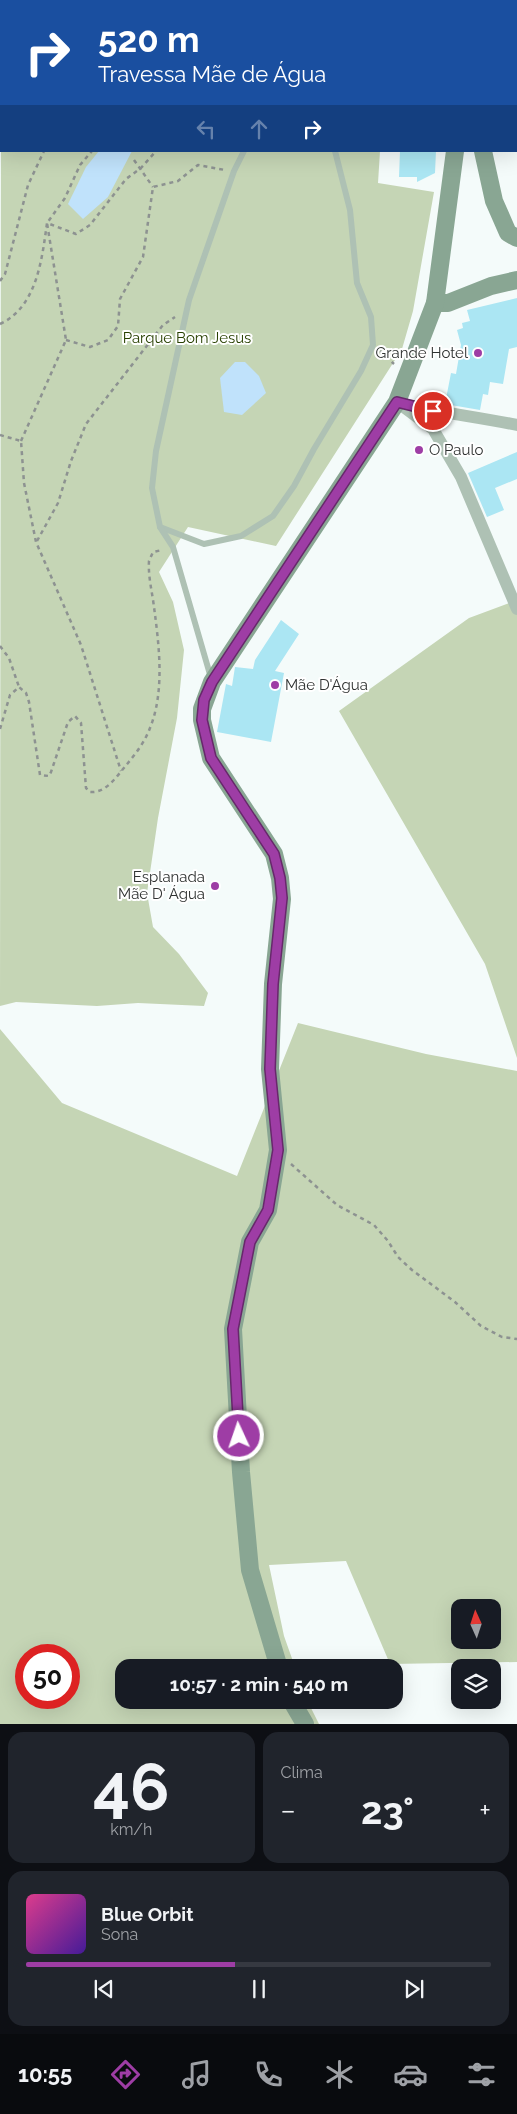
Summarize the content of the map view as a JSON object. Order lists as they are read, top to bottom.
{
  "parks": ["Parque Bom Jesus"],
  "places": [
    "Grande Hotel",
    "O Paulo",
    "Mãe D'Água",
    "Esplanada Mãe D' Água"
  ],
  "north": "top",
  "page": {
    "turn": ["520 m", "Travessa Mãe de Água"],
    "limit": "50",
    "trip": "10:57 · 2 min · 540 m",
    "tile": [
      ["46", "km/h"],
      "Clima"
    ],
    "heat": ["−", "23°", "+"],
    "song": ["Blue Orbit", "Sona"],
    "tabs": "10:55"
  }
}
